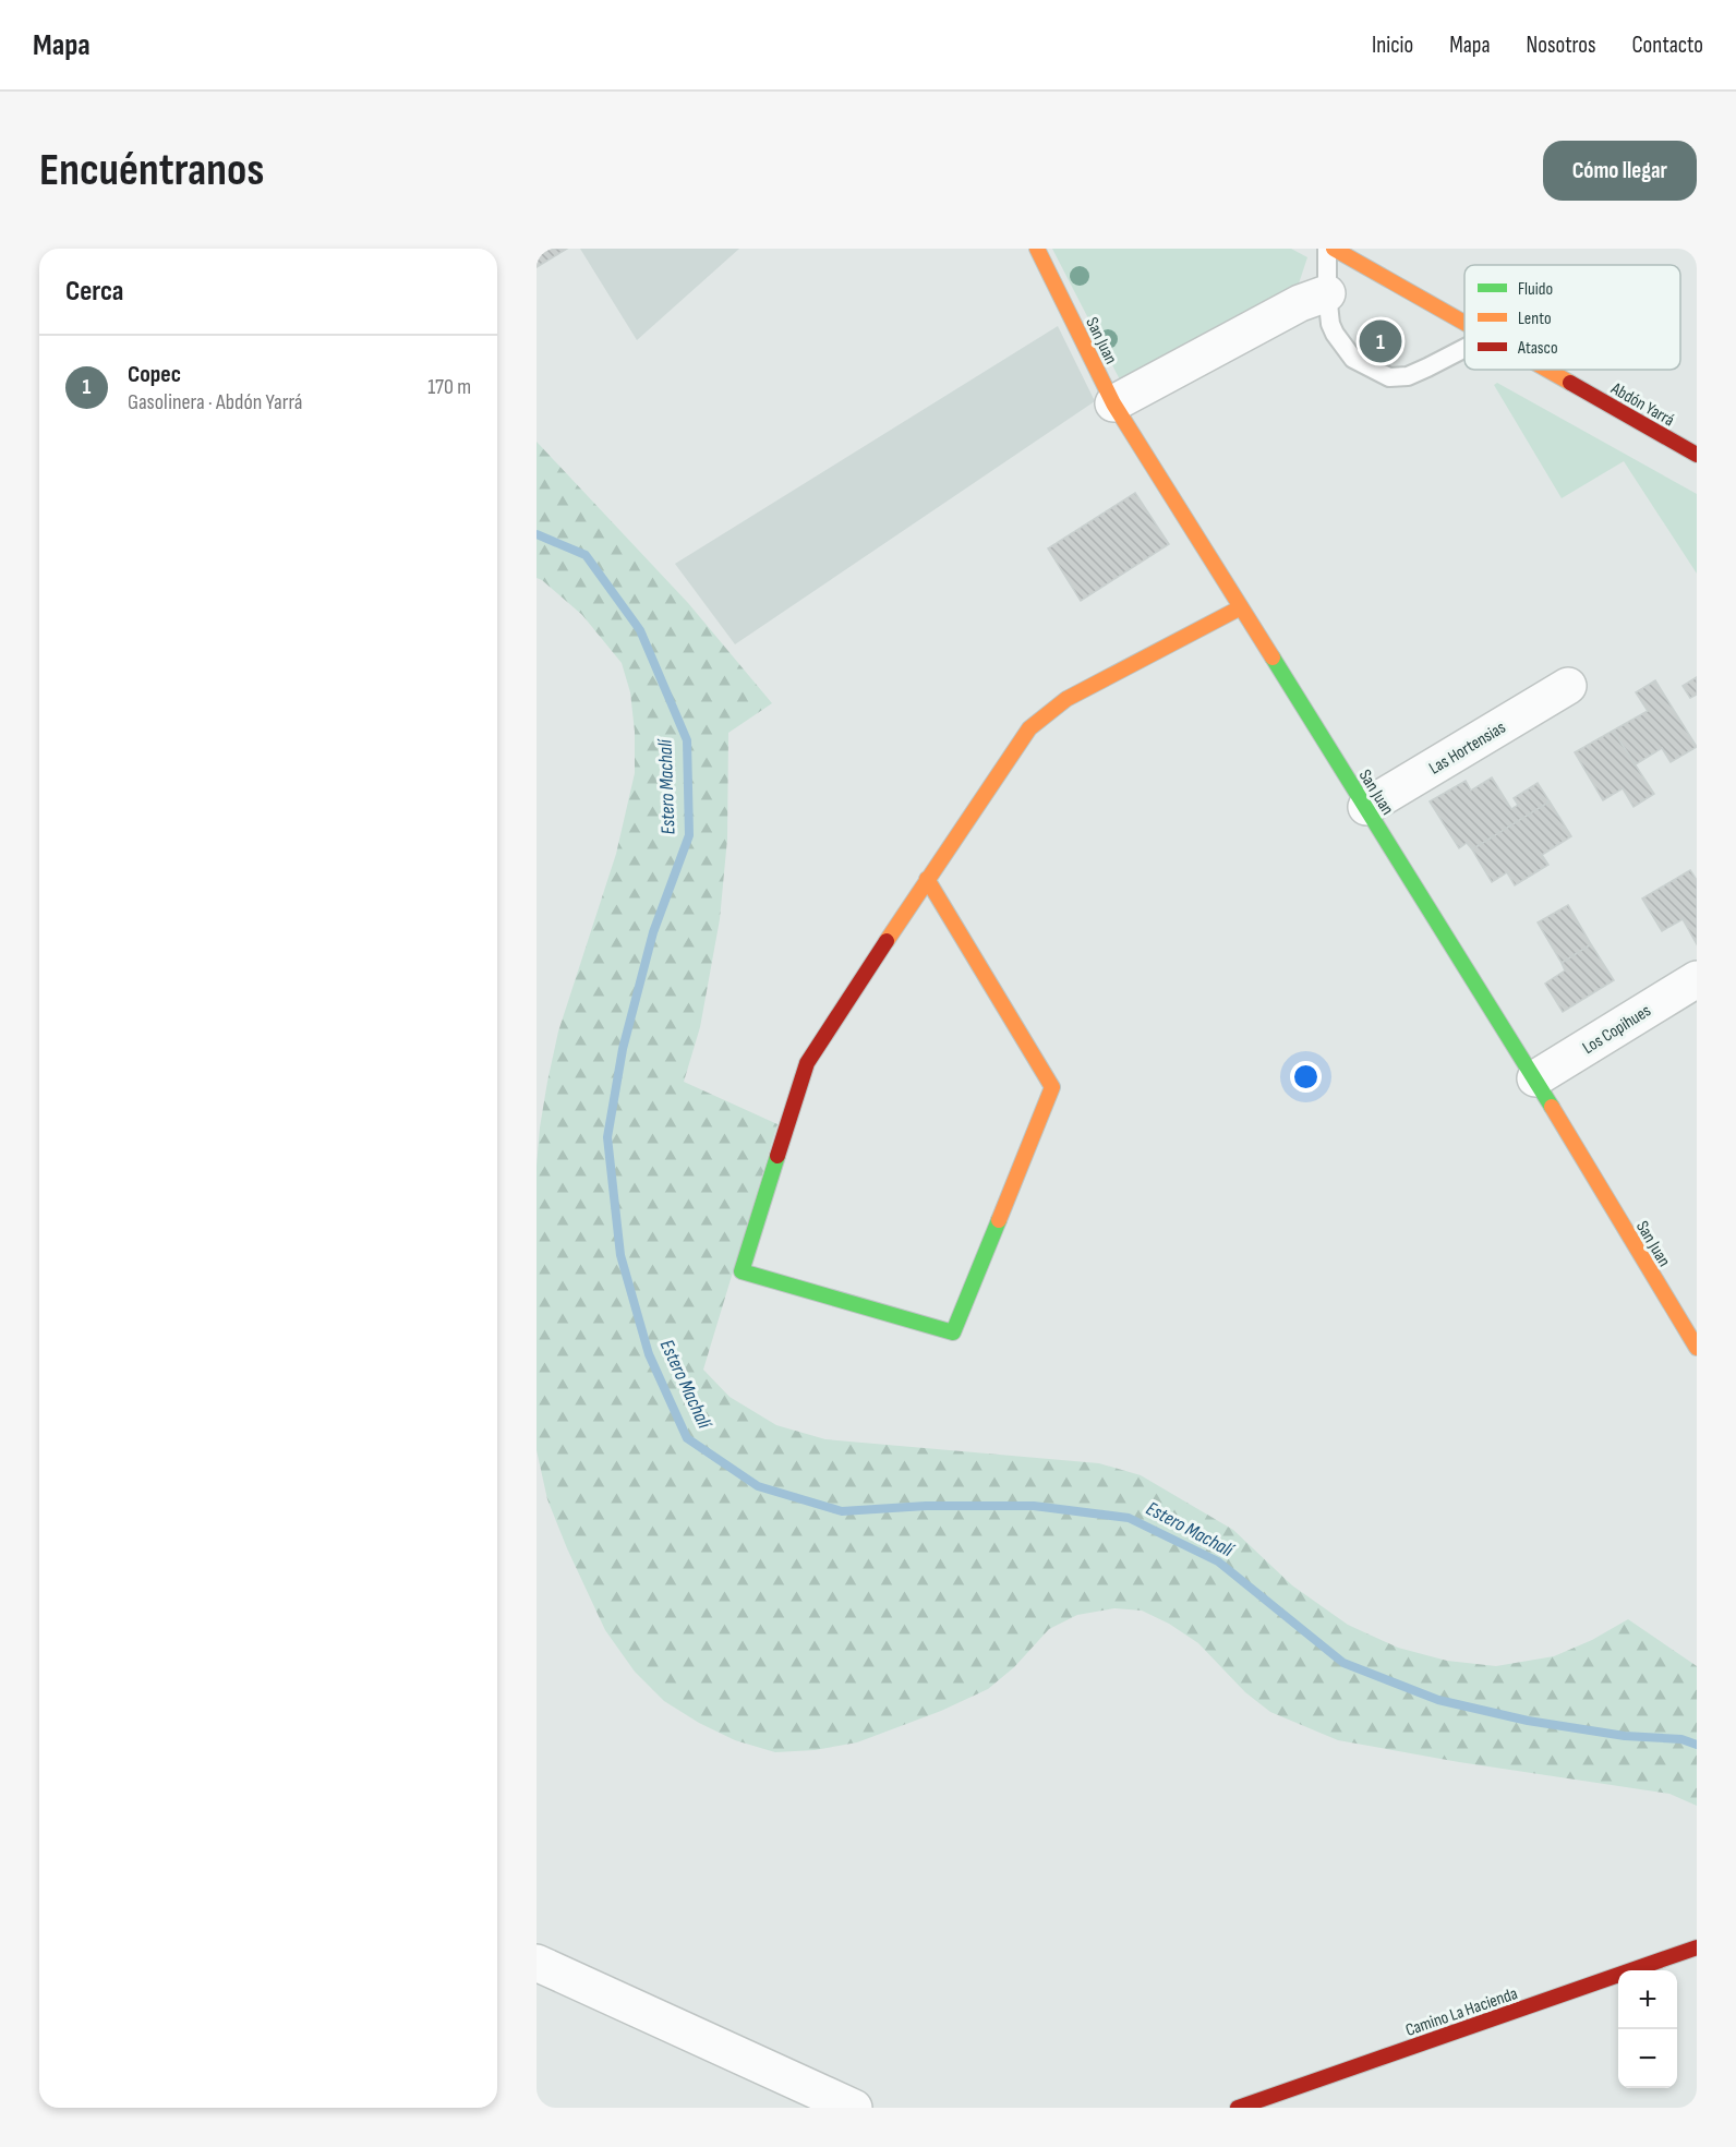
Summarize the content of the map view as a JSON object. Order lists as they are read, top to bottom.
{
  "streets": {
    "street": [
      "San Juan",
      "Abdón Yarrá",
      "Las Hortensias",
      "Los Copihues",
      "Camino La Hacienda"
    ]
  },
  "crossings": [
    ["San Juan", "Las Hortensias"],
    ["San Juan", "Los Copihues"]
  ],
  "water": ["Estero Machalí"],
  "legend": ["Fluido", "Lento", "Atasco"],
  "page": {
    "header": "Mapa",
    "nav": [
      "Inicio",
      "Mapa",
      "Nosotros",
      "Contacto"
    ],
    "buttons": "Cómo llegar",
    "title": "Encuéntranos",
    "heading": "Cerca",
    "pins": "1",
    "list": [
      {
        "mark": "1",
        "name": "Copec",
        "note": "Gasolinera · Abdón Yarrá",
        "value": "170 m"
      }
    ],
    "map_buttons": ["+", "−"]
  }
}
